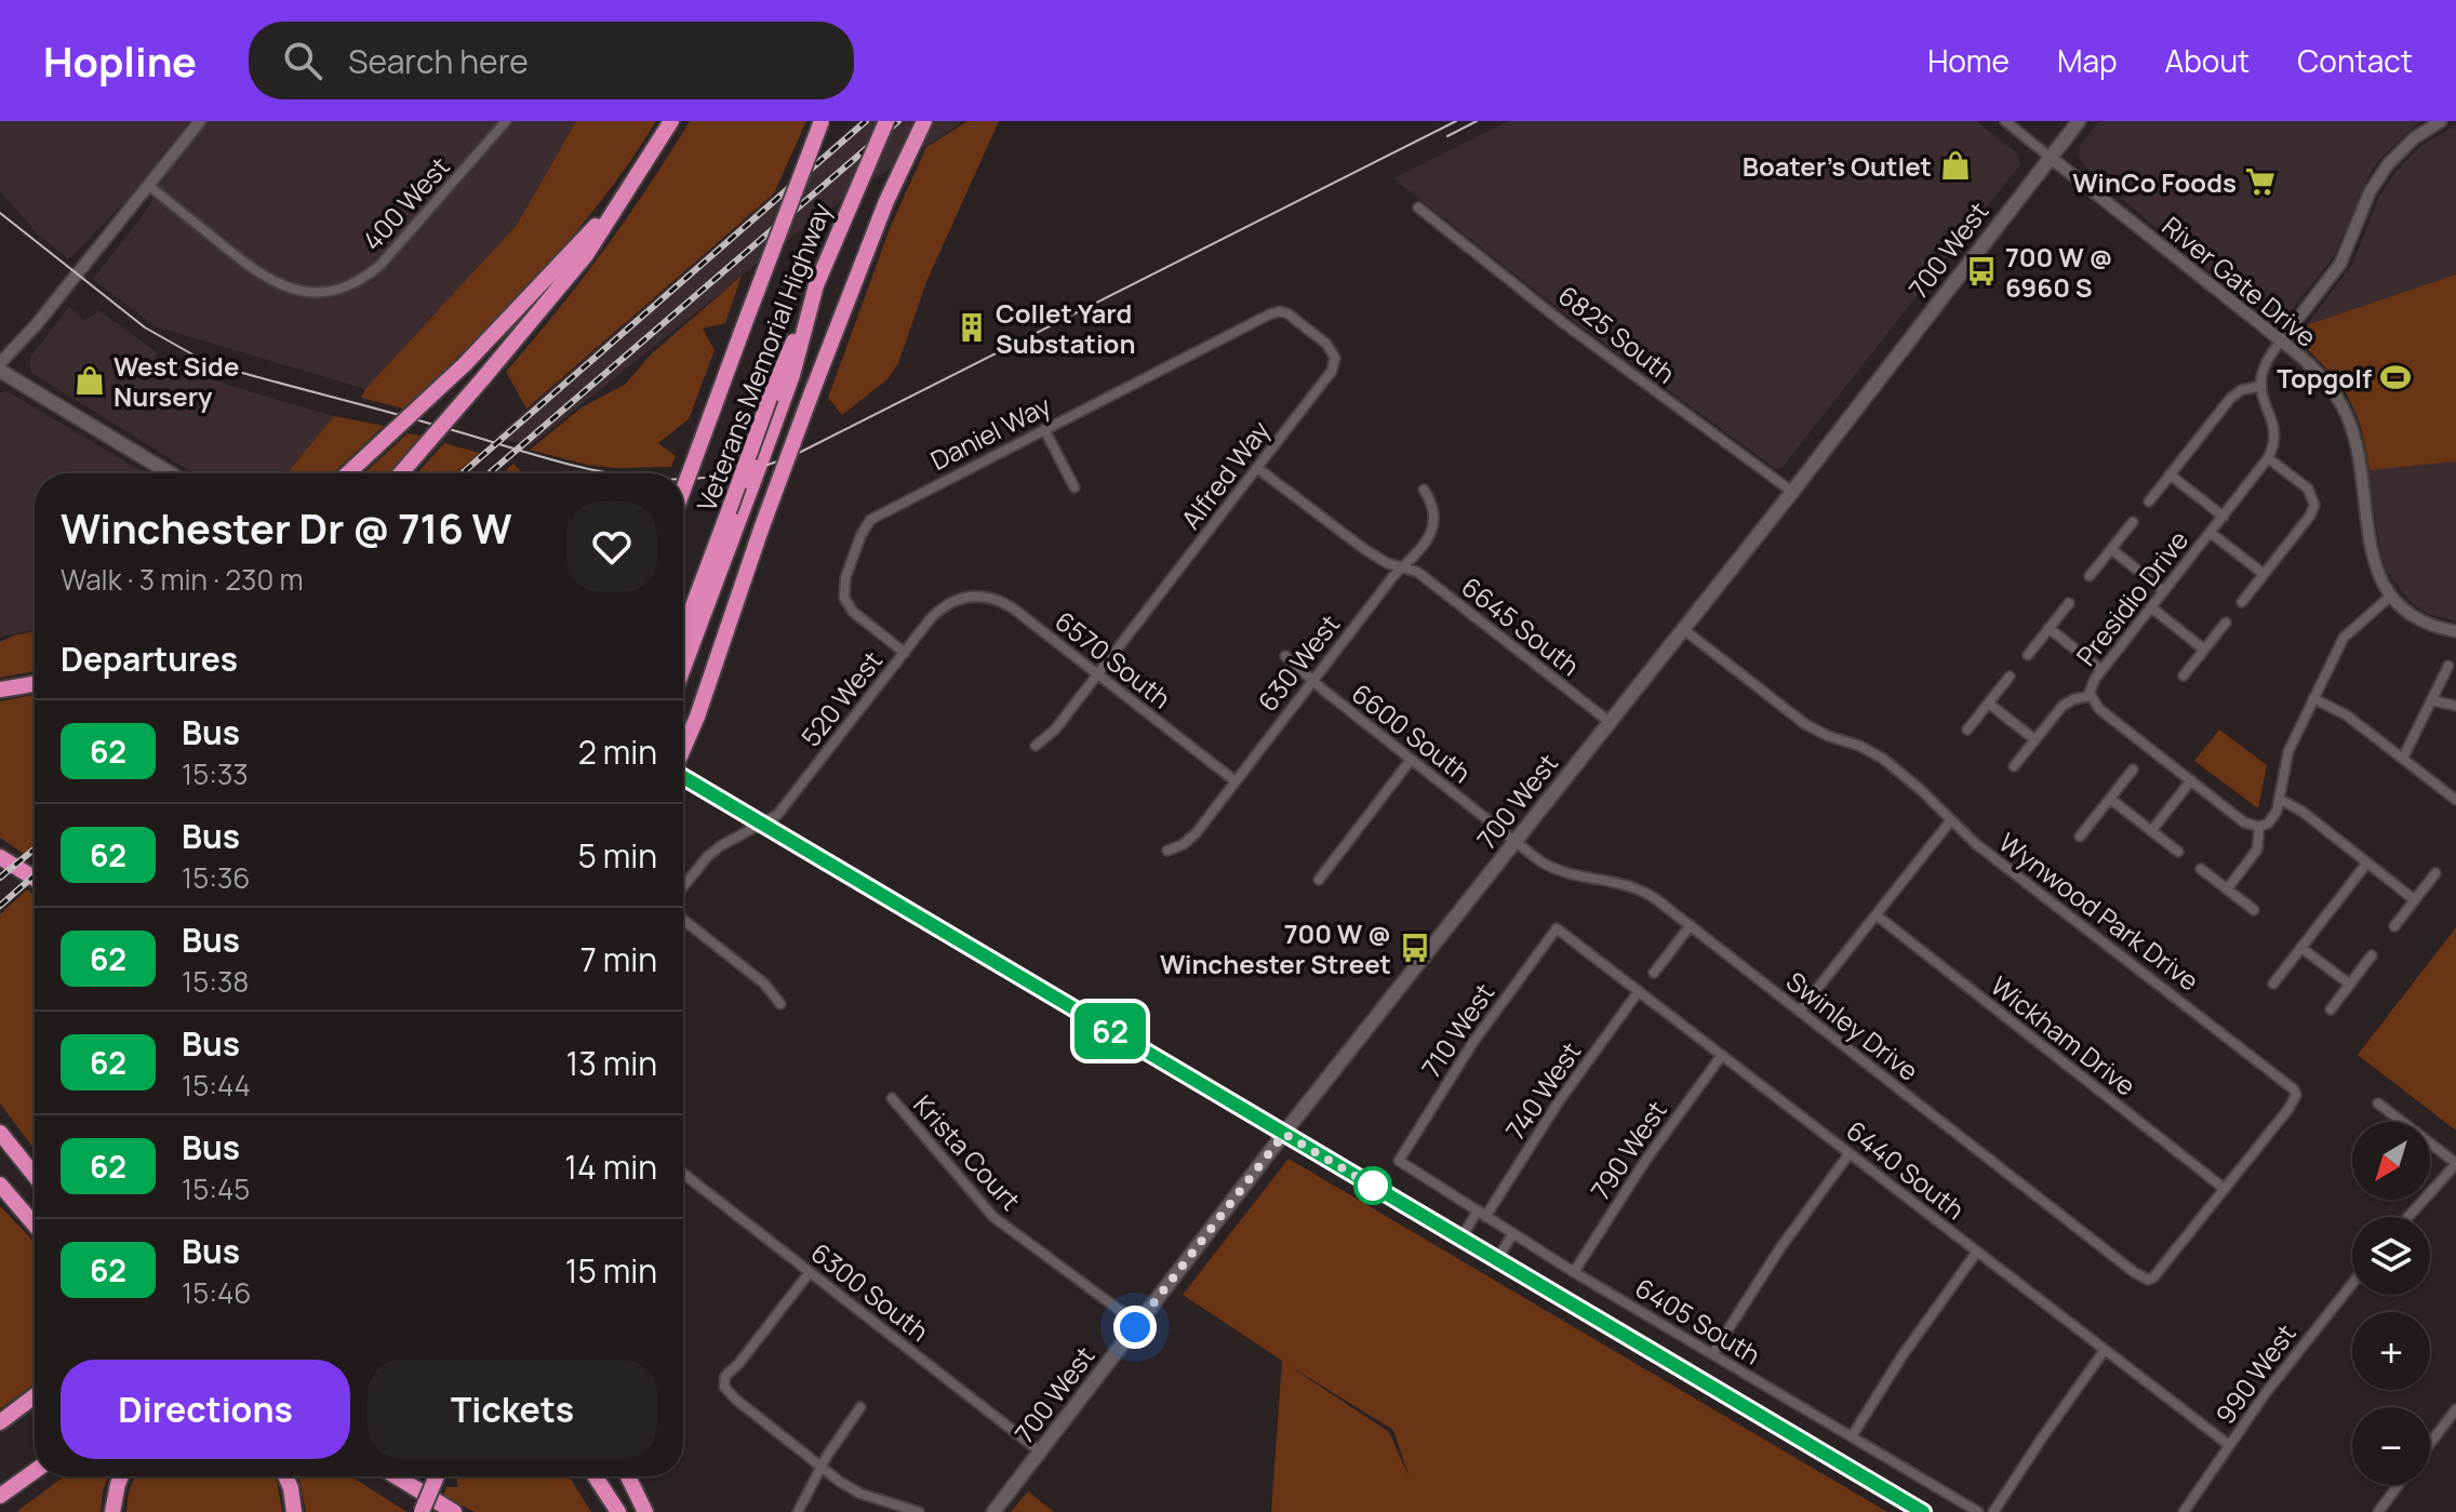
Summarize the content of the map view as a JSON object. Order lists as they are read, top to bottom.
{
  "streets": {
    "highway": ["Veterans Memorial Highway"],
    "main road": ["700 West"],
    "street": [
      "400 West",
      "River Gate Drive",
      "6825 South",
      "Daniel Way",
      "Alfred Way",
      "Presidio Drive",
      "6645 South",
      "6570 South",
      "630 West",
      "520 West",
      "6600 South",
      "Wynwood Park Drive",
      "Swinley Drive",
      "710 West",
      "Wickham Drive",
      "740 West",
      "790 West",
      "Krista Court",
      "6440 South",
      "6300 South",
      "6405 South",
      "990 West"
    ]
  },
  "crossings": [
    ["700 West", "River Gate Drive"],
    ["700 West", "6825 South"],
    ["700 West", "6645 South"],
    ["700 West", "6600 South"],
    ["700 West", "Wynwood Park Drive"],
    ["700 West", "Swinley Drive"],
    ["700 West", "Krista Court"],
    ["700 West", "6300 South"],
    ["Daniel Way", "Alfred Way"],
    ["Daniel Way", "520 West"],
    ["Alfred Way", "6645 South"],
    ["Alfred Way", "6570 South"],
    ["6645 South", "630 West"],
    ["6570 South", "630 West"],
    ["6570 South", "520 West"],
    ["630 West", "6600 South"],
    ["6600 South", "Swinley Drive"],
    ["Wynwood Park Drive", "Swinley Drive"],
    ["Wynwood Park Drive", "Wickham Drive"],
    ["710 West", "6440 South"],
    ["710 West", "6405 South"],
    ["740 West", "6440 South"],
    ["740 West", "6405 South"],
    ["790 West", "6440 South"],
    ["790 West", "6405 South"],
    ["6440 South", "990 West"]
  ],
  "places": {
    "shop": ["Boater's Outlet", "West Side Nursery"],
    "supermarket": ["WinCo Foods"],
    "bus stop": ["700 W @ 6960 S", "700 W @ Winchester Street"],
    "building": ["Collet Yard Substation"],
    "sports": ["Topgolf"]
  },
  "lines": ["bus line 62"],
  "north": "bottom left",
  "page": {
    "header": "Hopline",
    "search": "Search here",
    "nav": [
      "Home",
      "Map",
      "About",
      "Contact"
    ],
    "on_map": "62",
    "heading": [
      ["Winchester Dr @ 716 W", "Walk · 3 min · 230 m"],
      "Departures"
    ],
    "list": [
      {
        "mark": "62",
        "name": "Bus",
        "note": "15:33",
        "value": "2 min"
      },
      {
        "mark": "62",
        "name": "Bus",
        "note": "15:36",
        "value": "5 min"
      },
      {
        "mark": "62",
        "name": "Bus",
        "note": "15:38",
        "value": "7 min"
      },
      {
        "mark": "62",
        "name": "Bus",
        "note": "15:44",
        "value": "13 min"
      },
      {
        "mark": "62",
        "name": "Bus",
        "note": "15:45",
        "value": "14 min"
      },
      {
        "mark": "62",
        "name": "Bus",
        "note": "15:46",
        "value": "15 min"
      }
    ],
    "map_buttons": ["+", "−"],
    "buttons": ["Directions", "Tickets"]
  }
}
